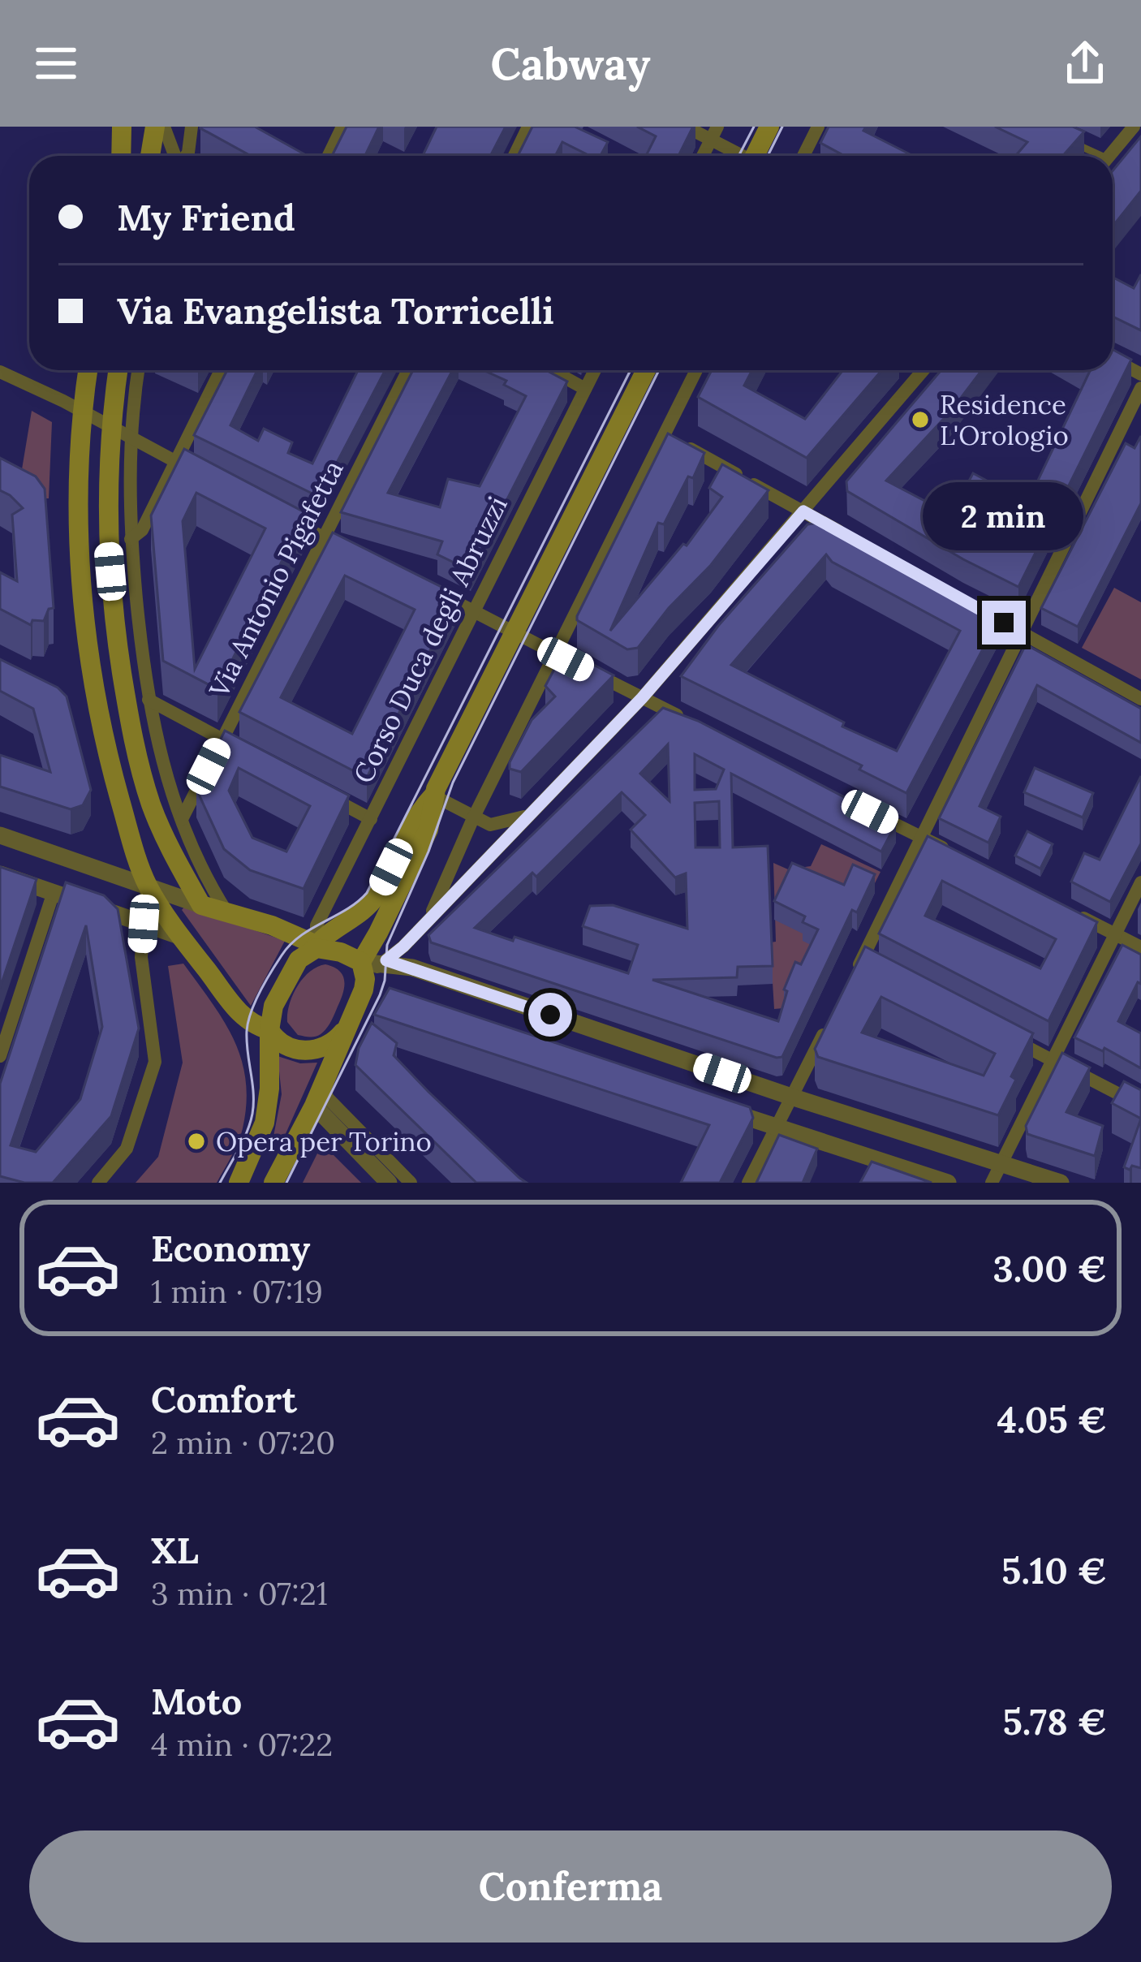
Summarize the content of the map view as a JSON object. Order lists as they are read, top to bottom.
{
  "streets": {
    "street": ["Via Antonio Pigafetta", "Corso Duca degli Abruzzi"]
  },
  "places": ["Residence L'Orologio", "Opera per Torino"],
  "page": {
    "header": "Cabway",
    "banner": ["My Friend", "Via Evangelista Torricelli"],
    "bubble": "2 min",
    "list": [
      {
        "name": "Economy",
        "note": "1 min · 07:19",
        "value": "3.00 €"
      },
      {
        "name": "Comfort",
        "note": "2 min · 07:20",
        "value": "4.05 €"
      },
      {
        "name": "XL",
        "note": "3 min · 07:21",
        "value": "5.10 €"
      },
      {
        "name": "Moto",
        "note": "4 min · 07:22",
        "value": "5.78 €"
      }
    ],
    "buttons": "Conferma"
  }
}
